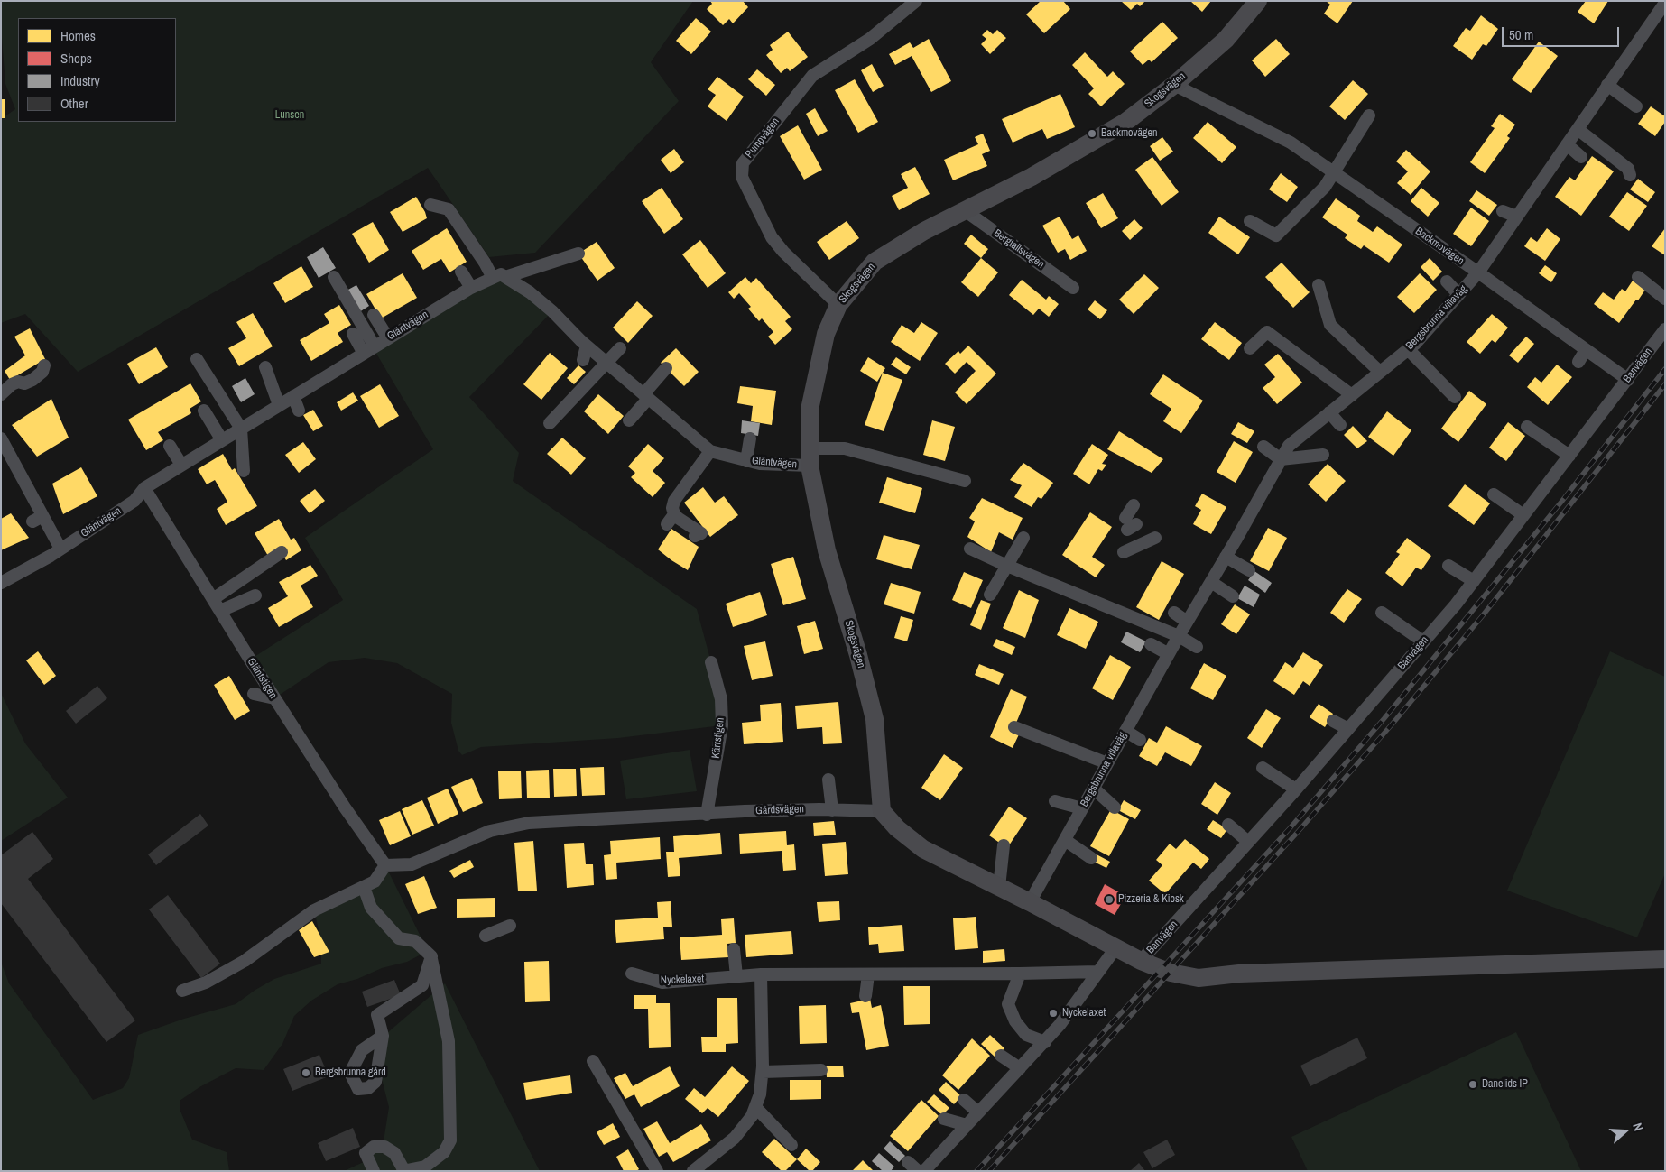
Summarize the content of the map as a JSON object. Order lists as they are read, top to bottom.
{
  "streets": {
    "street": [
      "Skogsvägen",
      "Pumpvägen",
      "Backmovägen",
      "Bergtallsvägen",
      "Bergsbrunna villaväg",
      "Gläntvägen",
      "Banvägen",
      "Gläntstigen",
      "Kärrstigen",
      "Gårdsvägen",
      "Nyckelaxet"
    ]
  },
  "crossings": [
    ["Skogsvägen", "Pumpvägen"],
    ["Skogsvägen", "Backmovägen"],
    ["Skogsvägen", "Bergtallsvägen"],
    ["Skogsvägen", "Gläntvägen"],
    ["Skogsvägen", "Gårdsvägen"],
    ["Backmovägen", "Bergsbrunna villaväg"],
    ["Backmovägen", "Banvägen"],
    ["Gläntvägen", "Gläntstigen"],
    ["Gläntstigen", "Gårdsvägen"],
    ["Kärrstigen", "Gårdsvägen"]
  ],
  "parks": ["Lunsen"],
  "places": [
    "Backmovägen",
    "Pizzeria & Kiosk",
    "Nyckelaxet",
    "Bergsbrunna gård",
    "Danelids IP"
  ],
  "legend": [
    "Homes",
    "Shops",
    "Industry",
    "Other"
  ],
  "scale_bar": "50 m",
  "north": "right"
}
